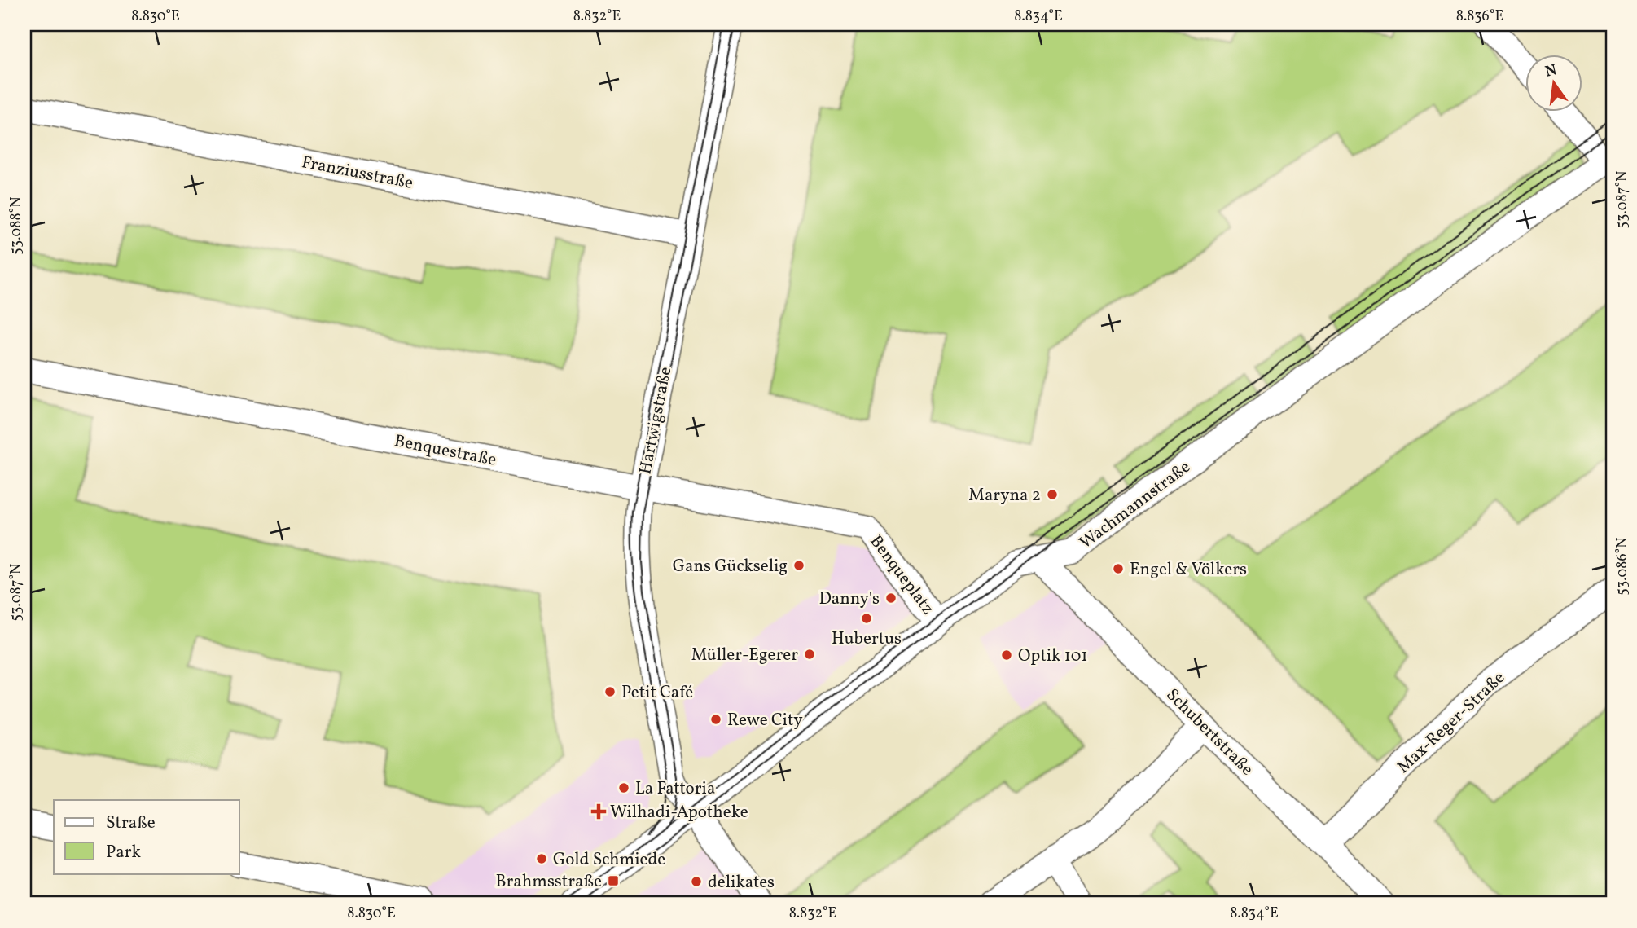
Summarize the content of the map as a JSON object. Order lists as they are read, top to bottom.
{
  "streets": {
    "street": [
      "Franziusstraße",
      "Hartwigstraße",
      "Benquestraße",
      "Wachmannstraße",
      "Benqueplatz",
      "Max-Reger-Straße",
      "Schubertstraße"
    ]
  },
  "crossings": [
    ["Franziusstraße", "Hartwigstraße"],
    ["Hartwigstraße", "Benquestraße"],
    ["Hartwigstraße", "Wachmannstraße"],
    ["Benquestraße", "Benqueplatz"],
    ["Wachmannstraße", "Benqueplatz"],
    ["Wachmannstraße", "Schubertstraße"],
    ["Max-Reger-Straße", "Schubertstraße"]
  ],
  "places": {
    "other": [
      "Maryna 2",
      "Gans Gückselig",
      "Engel & Völkers",
      "Danny's",
      "Hubertus",
      "Müller-Egerer",
      "Optik 101",
      "Petit Café",
      "Rewe City",
      "La Fattoria",
      "Gold Schmiede",
      "delikates"
    ],
    "health": ["Wilhadi-Apotheke"],
    "transit": ["Brahmsstraße"]
  },
  "legend": ["Straße", "Park"],
  "north": "top",
  "coordinates": [
    "8.830°E",
    "8.832°E",
    "8.834°E",
    "8.836°E",
    "53.087°N",
    "53.088°N",
    "53.086°N"
  ]
}
